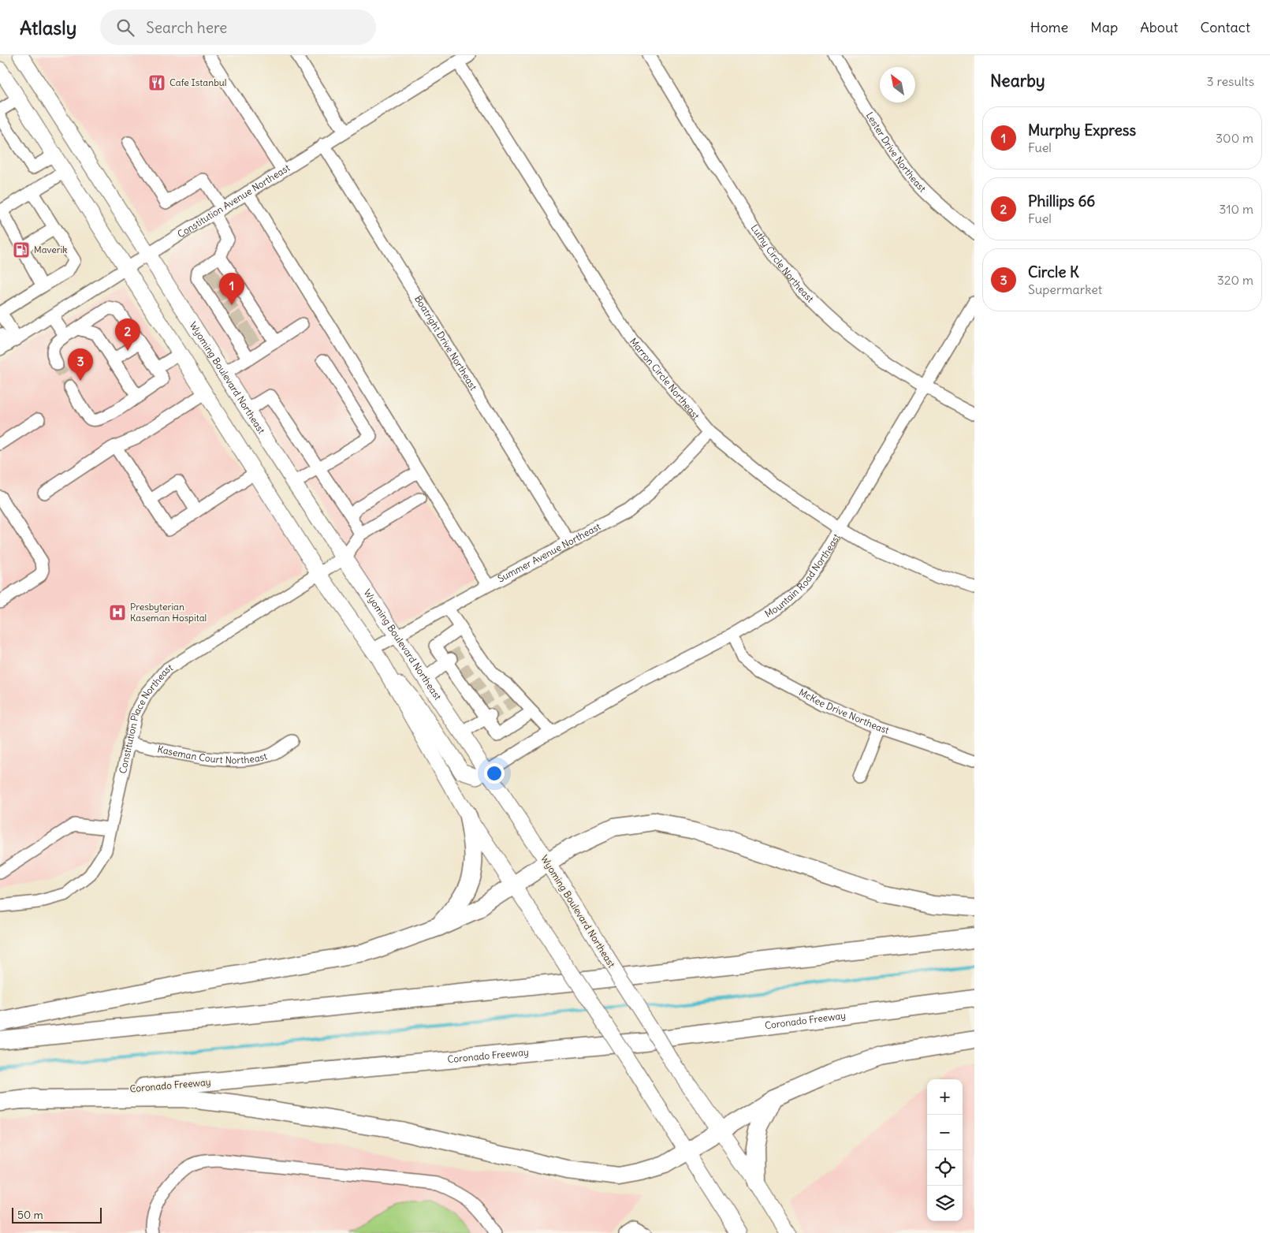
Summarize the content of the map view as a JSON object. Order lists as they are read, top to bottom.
{
  "streets": {
    "highway": ["Coronado Freeway"],
    "main road": ["Wyoming Boulevard Northeast"],
    "street": [
      "Lester Drive Northeast",
      "Constitution Avenue Northeast",
      "Luthy Circle Northeast",
      "Boatright Drive Northeast",
      "Marron Circle Northeast",
      "Summer Avenue Northeast",
      "Mountain Road Northeast",
      "McKee Drive Northeast",
      "Constitution Place Northeast",
      "Kaseman Court Northeast"
    ]
  },
  "crossings": [
    ["Constitution Avenue Northeast", "Boatright Drive Northeast"],
    ["Constitution Avenue Northeast", "Wyoming Boulevard Northeast"],
    ["Constitution Avenue Northeast", "Marron Circle Northeast"],
    ["Luthy Circle Northeast", "Mountain Road Northeast"],
    ["Boatright Drive Northeast", "Summer Avenue Northeast"],
    ["Wyoming Boulevard Northeast", "Summer Avenue Northeast"],
    ["Wyoming Boulevard Northeast", "Mountain Road Northeast"],
    ["Wyoming Boulevard Northeast", "Constitution Place Northeast"],
    ["Marron Circle Northeast", "Summer Avenue Northeast"],
    ["Marron Circle Northeast", "Mountain Road Northeast"],
    ["Mountain Road Northeast", "McKee Drive Northeast"],
    ["Constitution Place Northeast", "Kaseman Court Northeast"]
  ],
  "places": {
    "restaurant": ["Cafe Istanbul"],
    "fuel station": ["Maverik"],
    "hospital": ["Presbyterian Kaseman Hospital"]
  },
  "scale_bar": "50 m",
  "north": "top left",
  "page": {
    "header": "Atlasly",
    "search": "Search here",
    "nav": [
      "Home",
      "Map",
      "About",
      "Contact"
    ],
    "heading": ["Nearby", "3 results"],
    "list": [
      {
        "mark": "1",
        "name": "Murphy Express",
        "note": "Fuel",
        "value": "300 m"
      },
      {
        "mark": "2",
        "name": "Phillips 66",
        "note": "Fuel",
        "value": "310 m"
      },
      {
        "mark": "3",
        "name": "Circle K",
        "note": "Supermarket",
        "value": "320 m"
      }
    ],
    "pins": ["1", "2", "3"],
    "map_buttons": ["+", "−"],
    "scale": "50 m"
  }
}
